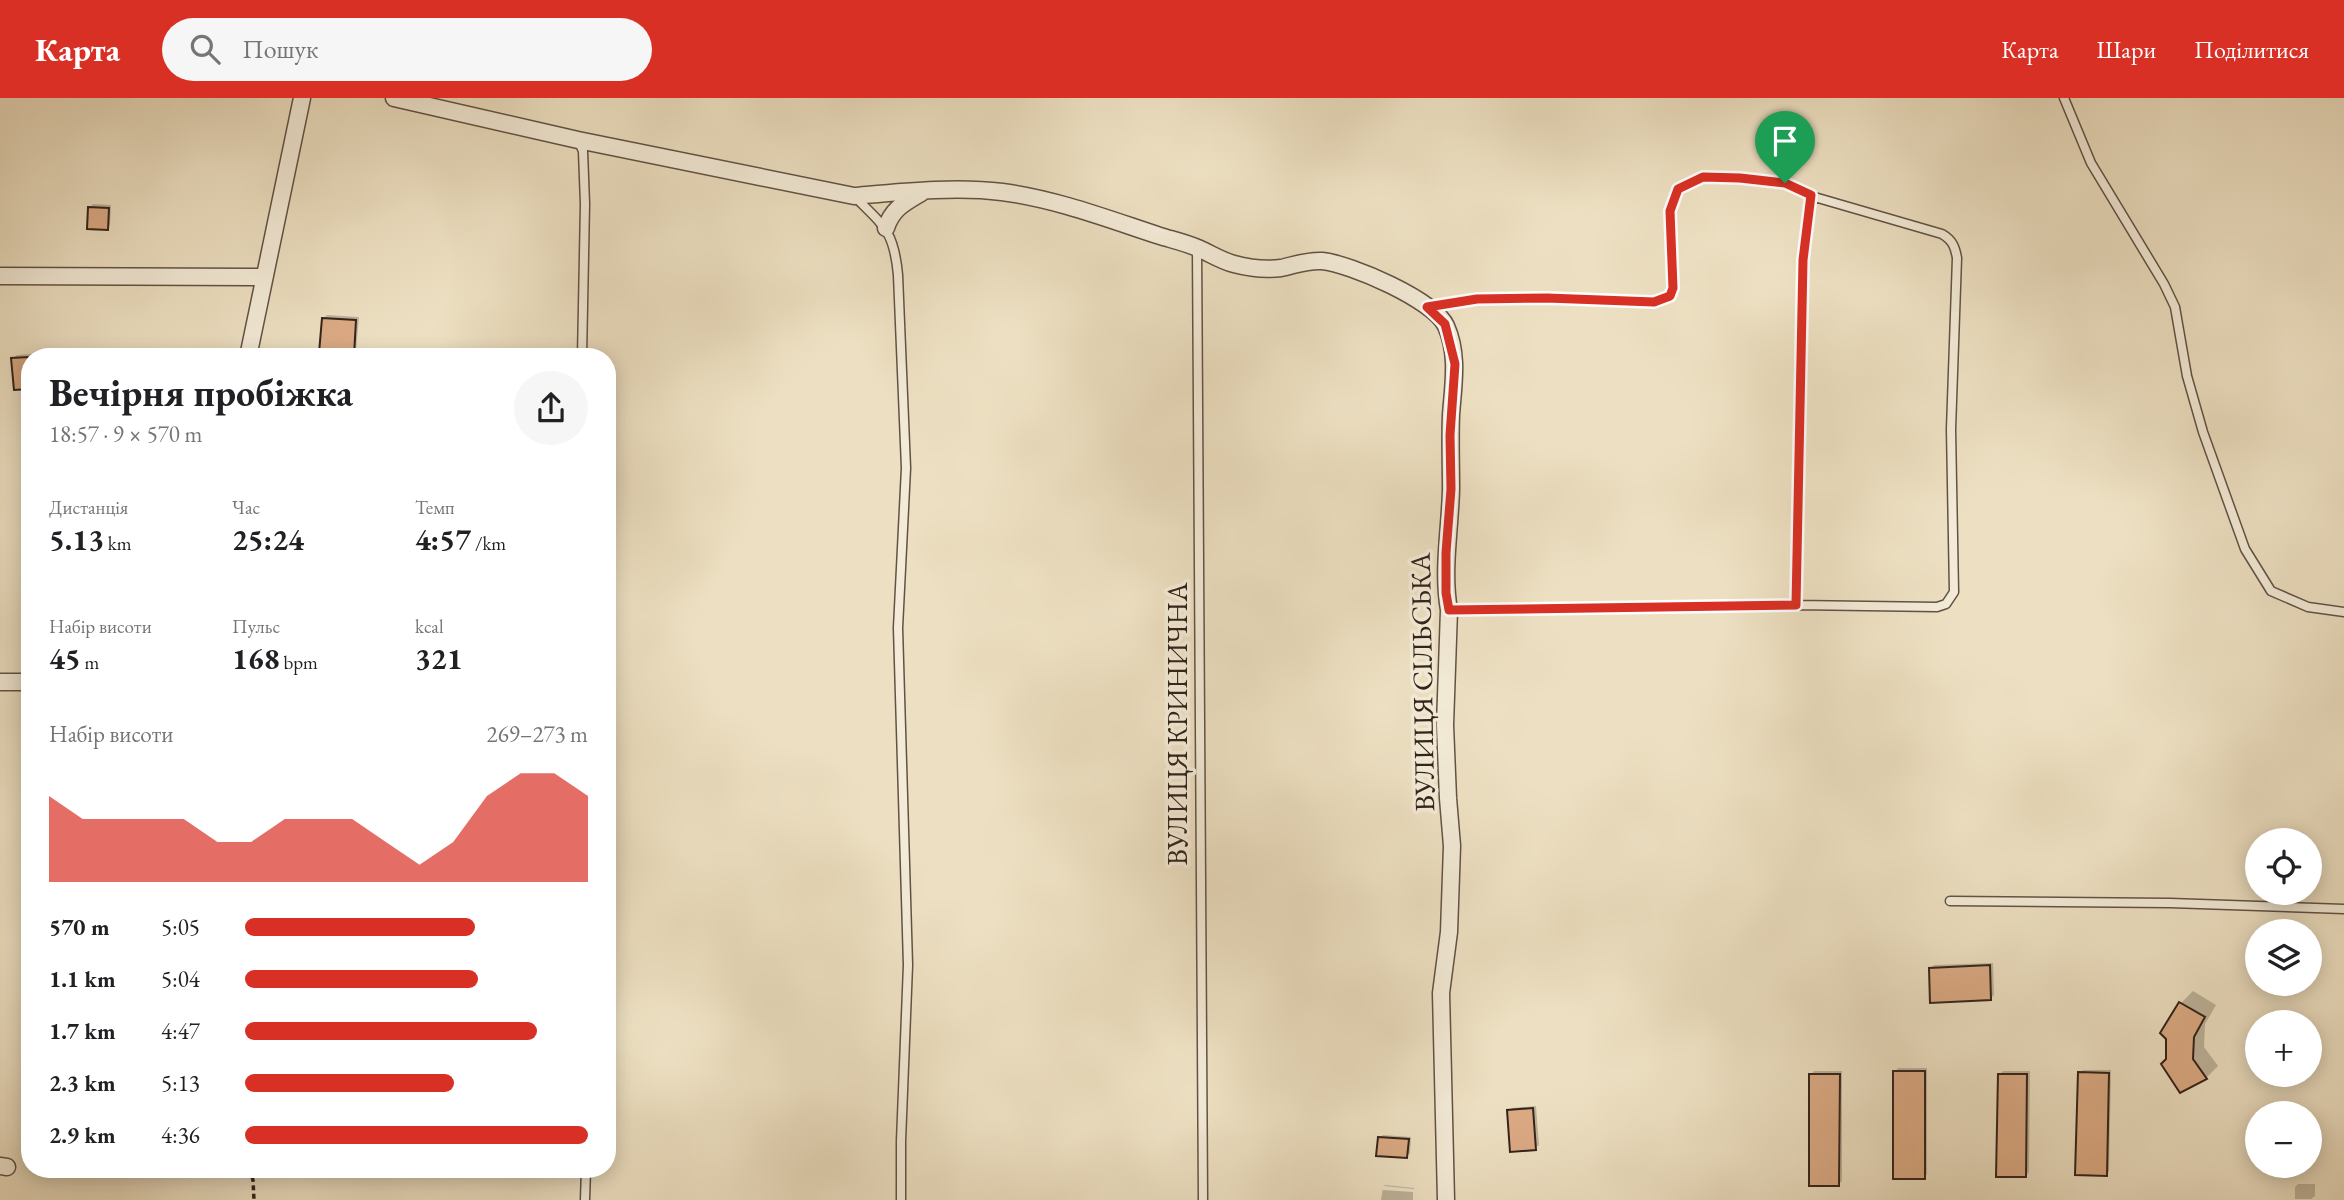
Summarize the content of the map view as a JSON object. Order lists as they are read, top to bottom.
{
  "streets": {
    "street": ["ВУЛИЦЯ СІЛЬСЬКА"],
    "lane": ["ВУЛИЦЯ КРИНИЧНА"]
  },
  "crossings": [
    ["ВУЛИЦЯ СІЛЬСЬКА", "ВУЛИЦЯ КРИНИЧНА"]
  ],
  "page": {
    "header": "Карта",
    "search": "Пошук",
    "nav": ["Карта", "Шари", "Поділитися"],
    "heading": ["Вечірня пробіжка", "18:57 · 9 × 570 m"],
    "stats": [
      ["Дистанція", "5.13 km"],
      ["Час", "25:24"],
      ["Темп", "4:57 /km"],
      ["Набір висоти", "45 m"],
      ["Пульс", "168 bpm"],
      ["kcal", "321"]
    ],
    "chart": ["Набір висоти", "269–273 m"],
    "map_buttons": ["+", "−"],
    "list": [
      {
        "name": "570 m",
        "note": "5:05"
      },
      {
        "name": "1.1 km",
        "note": "5:04"
      },
      {
        "name": "1.7 km",
        "note": "4:47"
      },
      {
        "name": "2.3 km",
        "note": "5:13"
      },
      {
        "name": "2.9 km",
        "note": "4:36"
      }
    ]
  }
}
